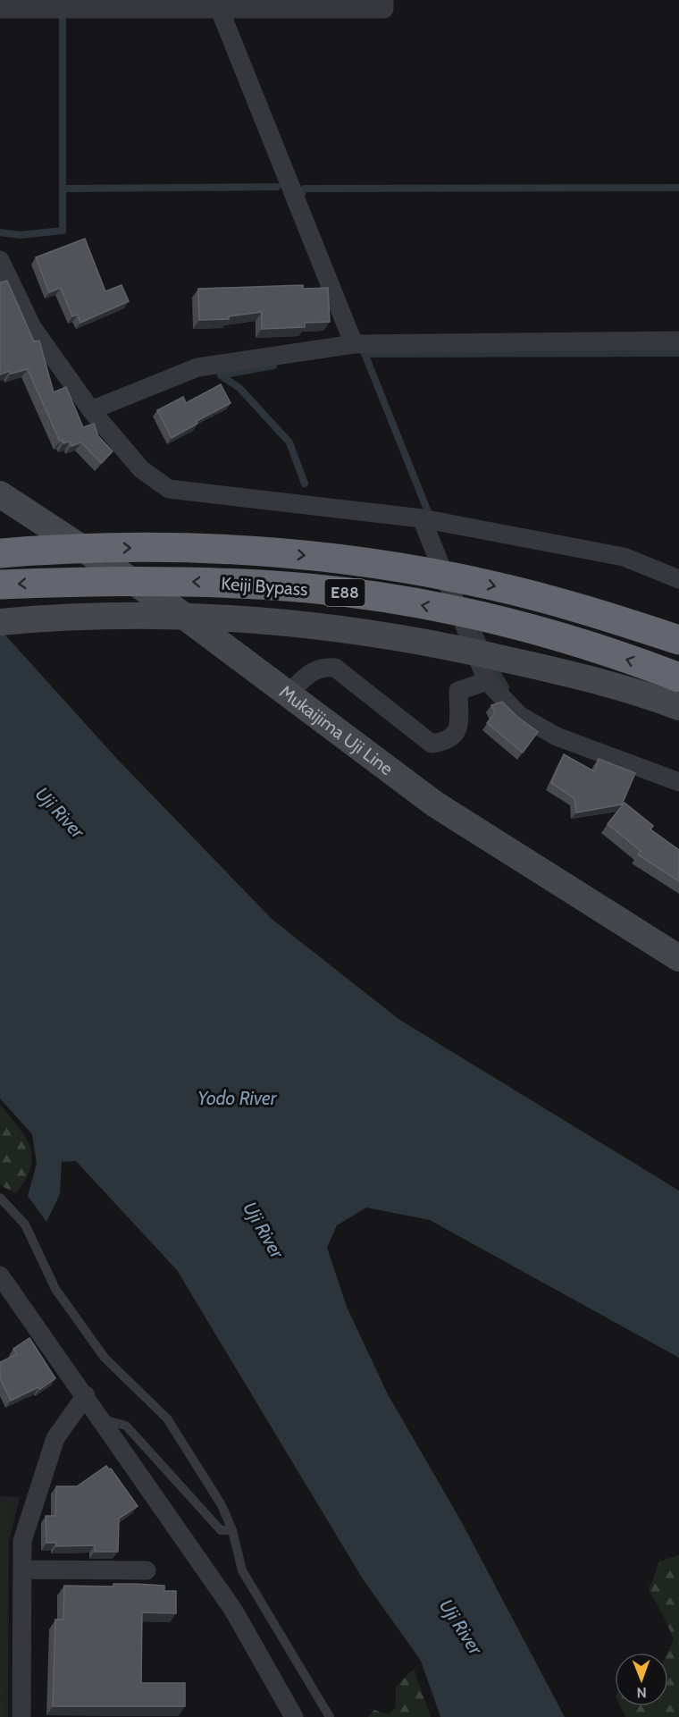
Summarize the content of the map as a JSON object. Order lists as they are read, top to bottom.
{
  "streets": {
    "highway": ["Keiji Bypass", "E88"],
    "main road": ["Mukaijima Uji Line"]
  },
  "water": ["Uji River", "Yodo River"],
  "north": "bottom"
}
